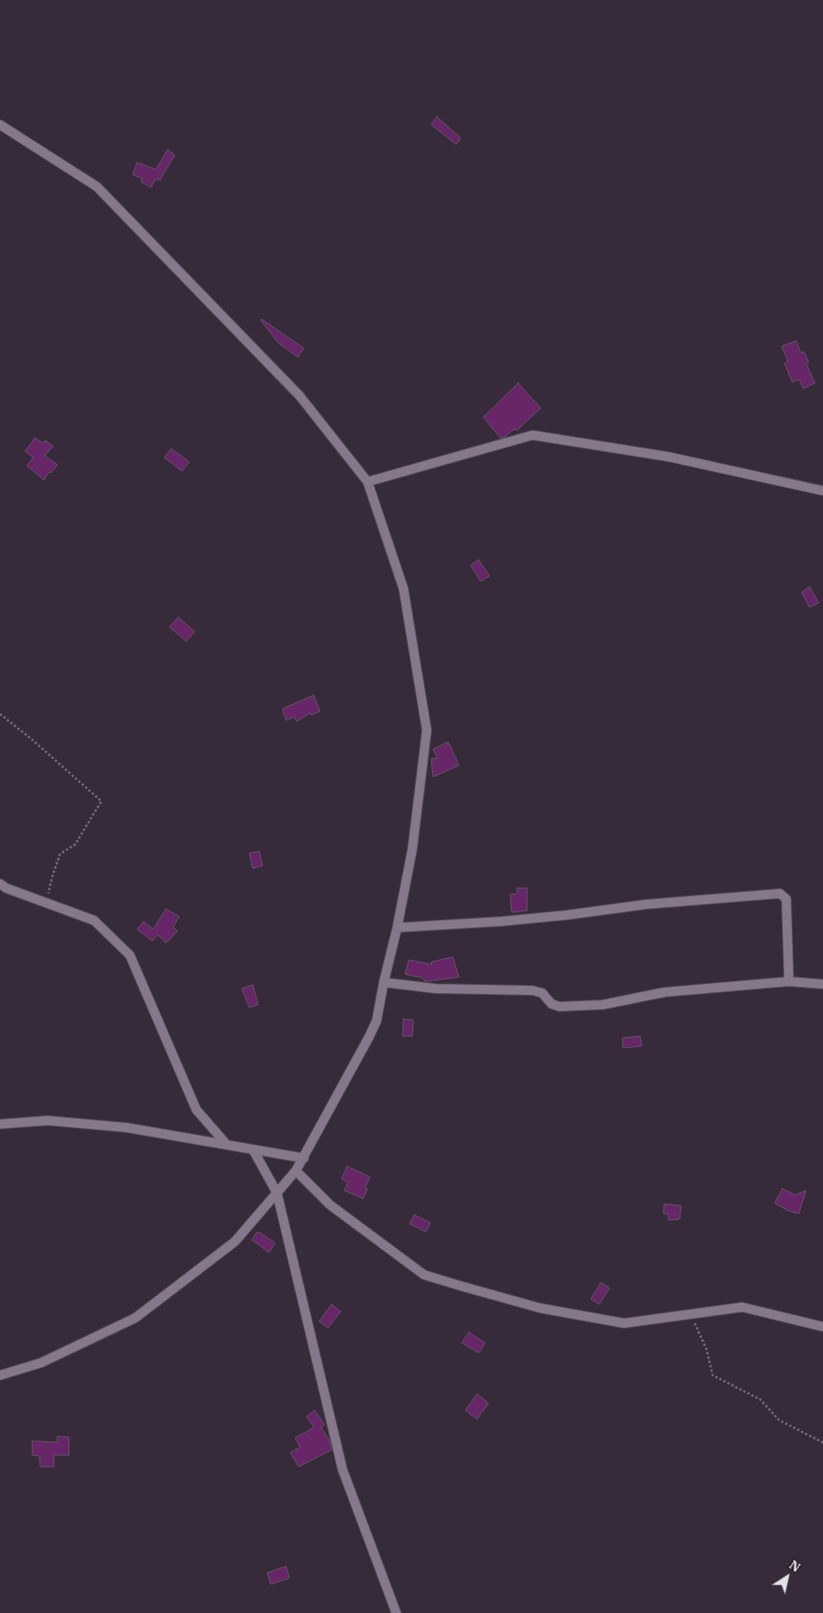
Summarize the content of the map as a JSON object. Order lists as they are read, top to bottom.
{
  "north": "top right"
}
